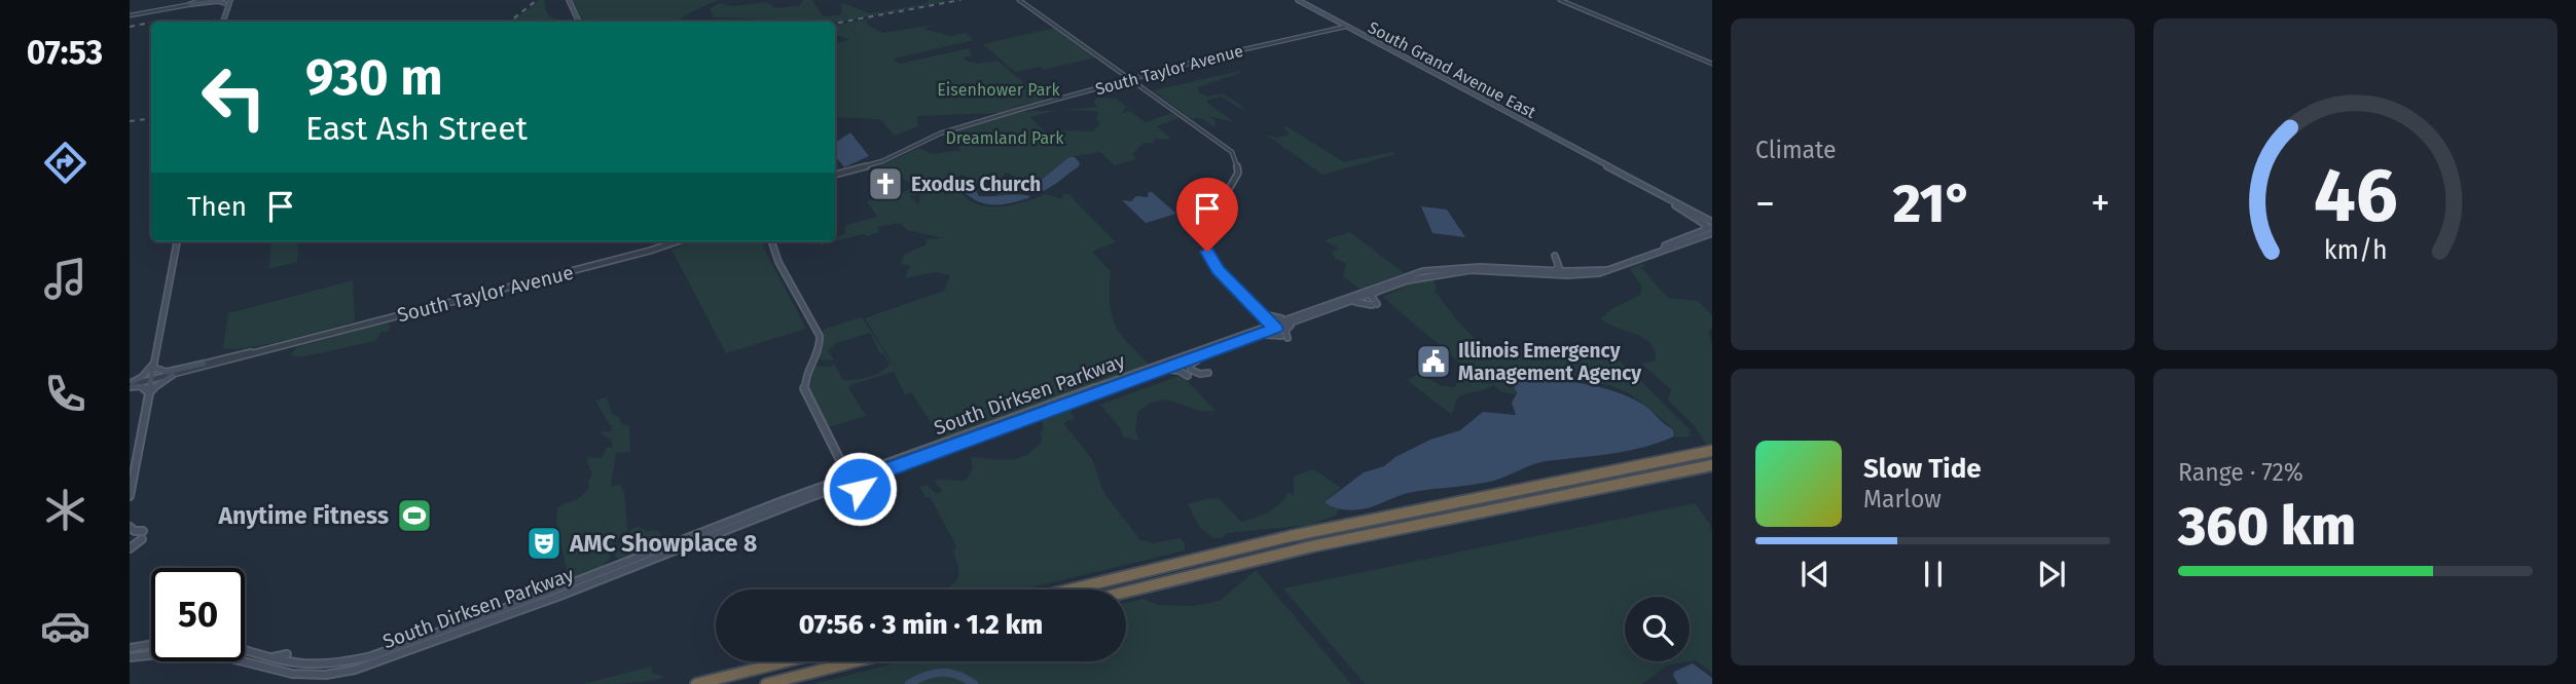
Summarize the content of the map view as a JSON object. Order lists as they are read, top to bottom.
{
  "streets": {
    "main road": ["South Grand Avenue East", "South Dirksen Parkway"],
    "street": ["South Taylor Avenue"]
  },
  "crossings": [
    ["South Taylor Avenue", "South Grand Avenue East"],
    ["South Grand Avenue East", "South Dirksen Parkway"]
  ],
  "parks": ["Eisenhower Park", "Dreamland Park"],
  "places": {
    "church": ["Exodus Church"],
    "public building": ["Illinois Emergency Management Agency"],
    "sports": ["Anytime Fitness"],
    "theatre": ["AMC Showplace 8"]
  },
  "page": {
    "tabs": "07:53",
    "tile": [
      "Climate",
      ["Range · 72%", "360 km"]
    ],
    "turn": ["930 m", "East Ash Street"],
    "then": "Then",
    "heat": ["−", "21°", "+"],
    "song": ["Slow Tide", "Marlow"],
    "limit": "50",
    "trip": "07:56 · 3 min · 1.2 km",
    "gauge": ["46", "km/h"]
  }
}
